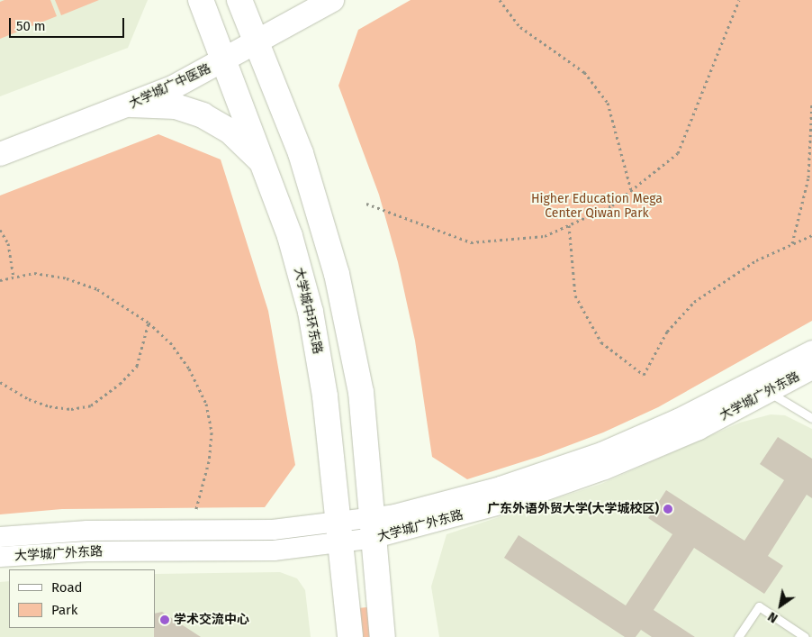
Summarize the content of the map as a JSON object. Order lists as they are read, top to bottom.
{
  "streets": {
    "main road": ["大学城广中医路", "大学城中环东路"],
    "street": ["大学城广外东路"]
  },
  "crossings": [
    ["大学城广中医路", "大学城中环东路"],
    ["大学城中环东路", "大学城广外东路"]
  ],
  "parks": ["Higher Education Mega Center Qiwan Park"],
  "places": ["广东外语外贸大学(大学城校区)", "学术交流中心"],
  "legend": ["Road", "Park"],
  "scale_bar": "50 m",
  "north": "bottom left"
}
